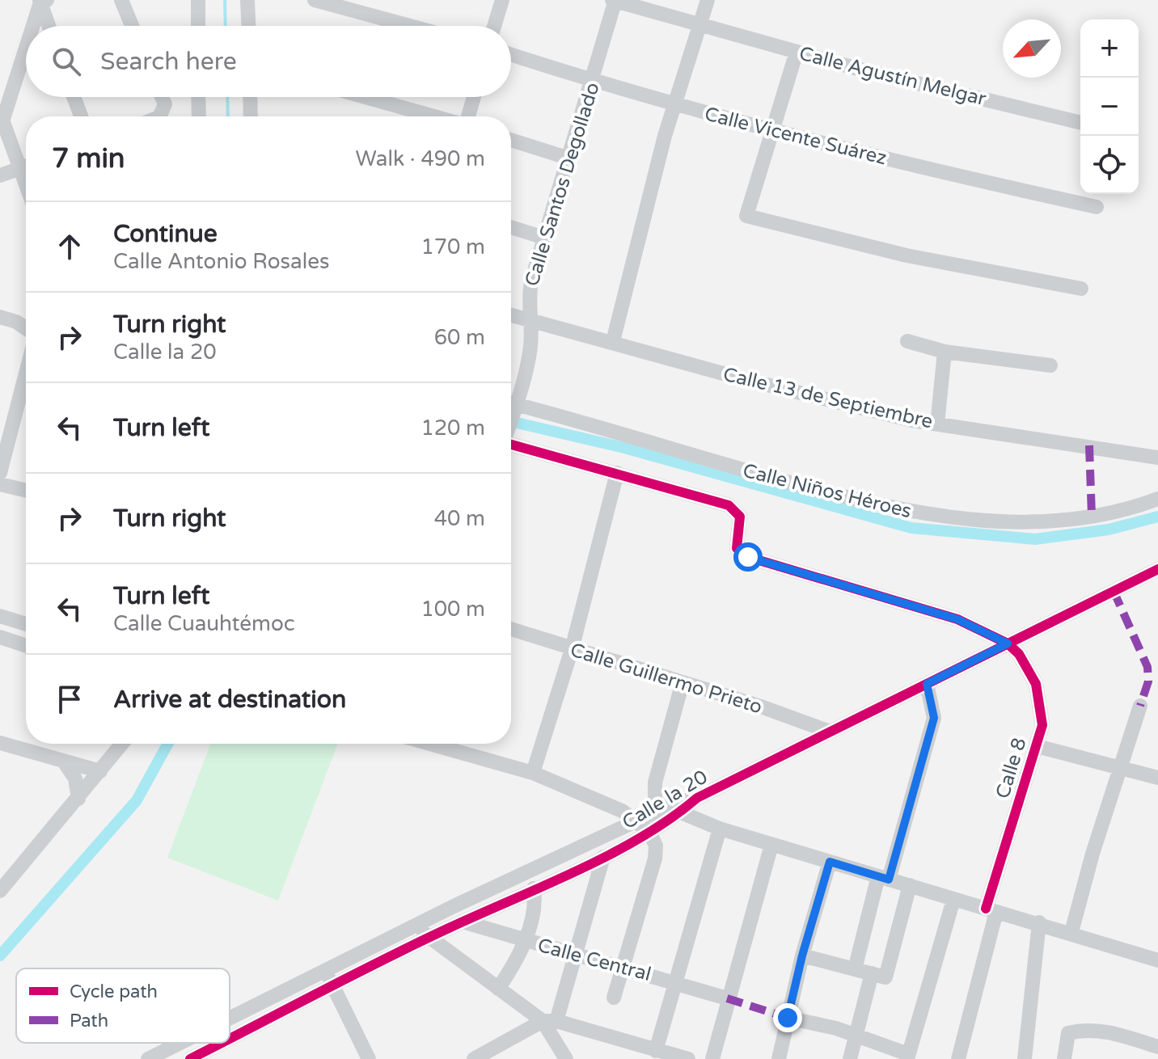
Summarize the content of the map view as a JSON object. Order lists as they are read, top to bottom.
{
  "streets": {
    "street": [
      "Calle Agustín Melgar",
      "Calle Vicente Suárez",
      "Calle Santos Degollado",
      "Calle 13 de Septiembre",
      "Calle Niños Héroes",
      "Calle Guillermo Prieto",
      "Calle 8",
      "Calle la 20",
      "Calle Central"
    ]
  },
  "crossings": [
    ["Calle Agustín Melgar", "Calle Santos Degollado"],
    ["Calle Vicente Suárez", "Calle Santos Degollado"],
    ["Calle Santos Degollado", "Calle 13 de Septiembre"],
    ["Calle Santos Degollado", "Calle Niños Héroes"],
    ["Calle Guillermo Prieto", "Calle la 20"],
    ["Calle 8", "Calle la 20"],
    ["Calle la 20", "Calle Central"]
  ],
  "legend": ["Cycle path", "Path"],
  "north": "bottom left",
  "page": {
    "map_buttons": ["+", "−"],
    "search": "Search here",
    "heading": ["7 min", "Walk · 490 m"],
    "list": [
      ["Continue", "Calle Antonio Rosales", "170 m"],
      ["Turn right", "Calle la 20", "60 m"],
      ["Turn left", "120 m"],
      ["Turn right", "40 m"],
      ["Turn left", "Calle Cuauhtémoc", "100 m"],
      "Arrive at destination"
    ]
  }
}
